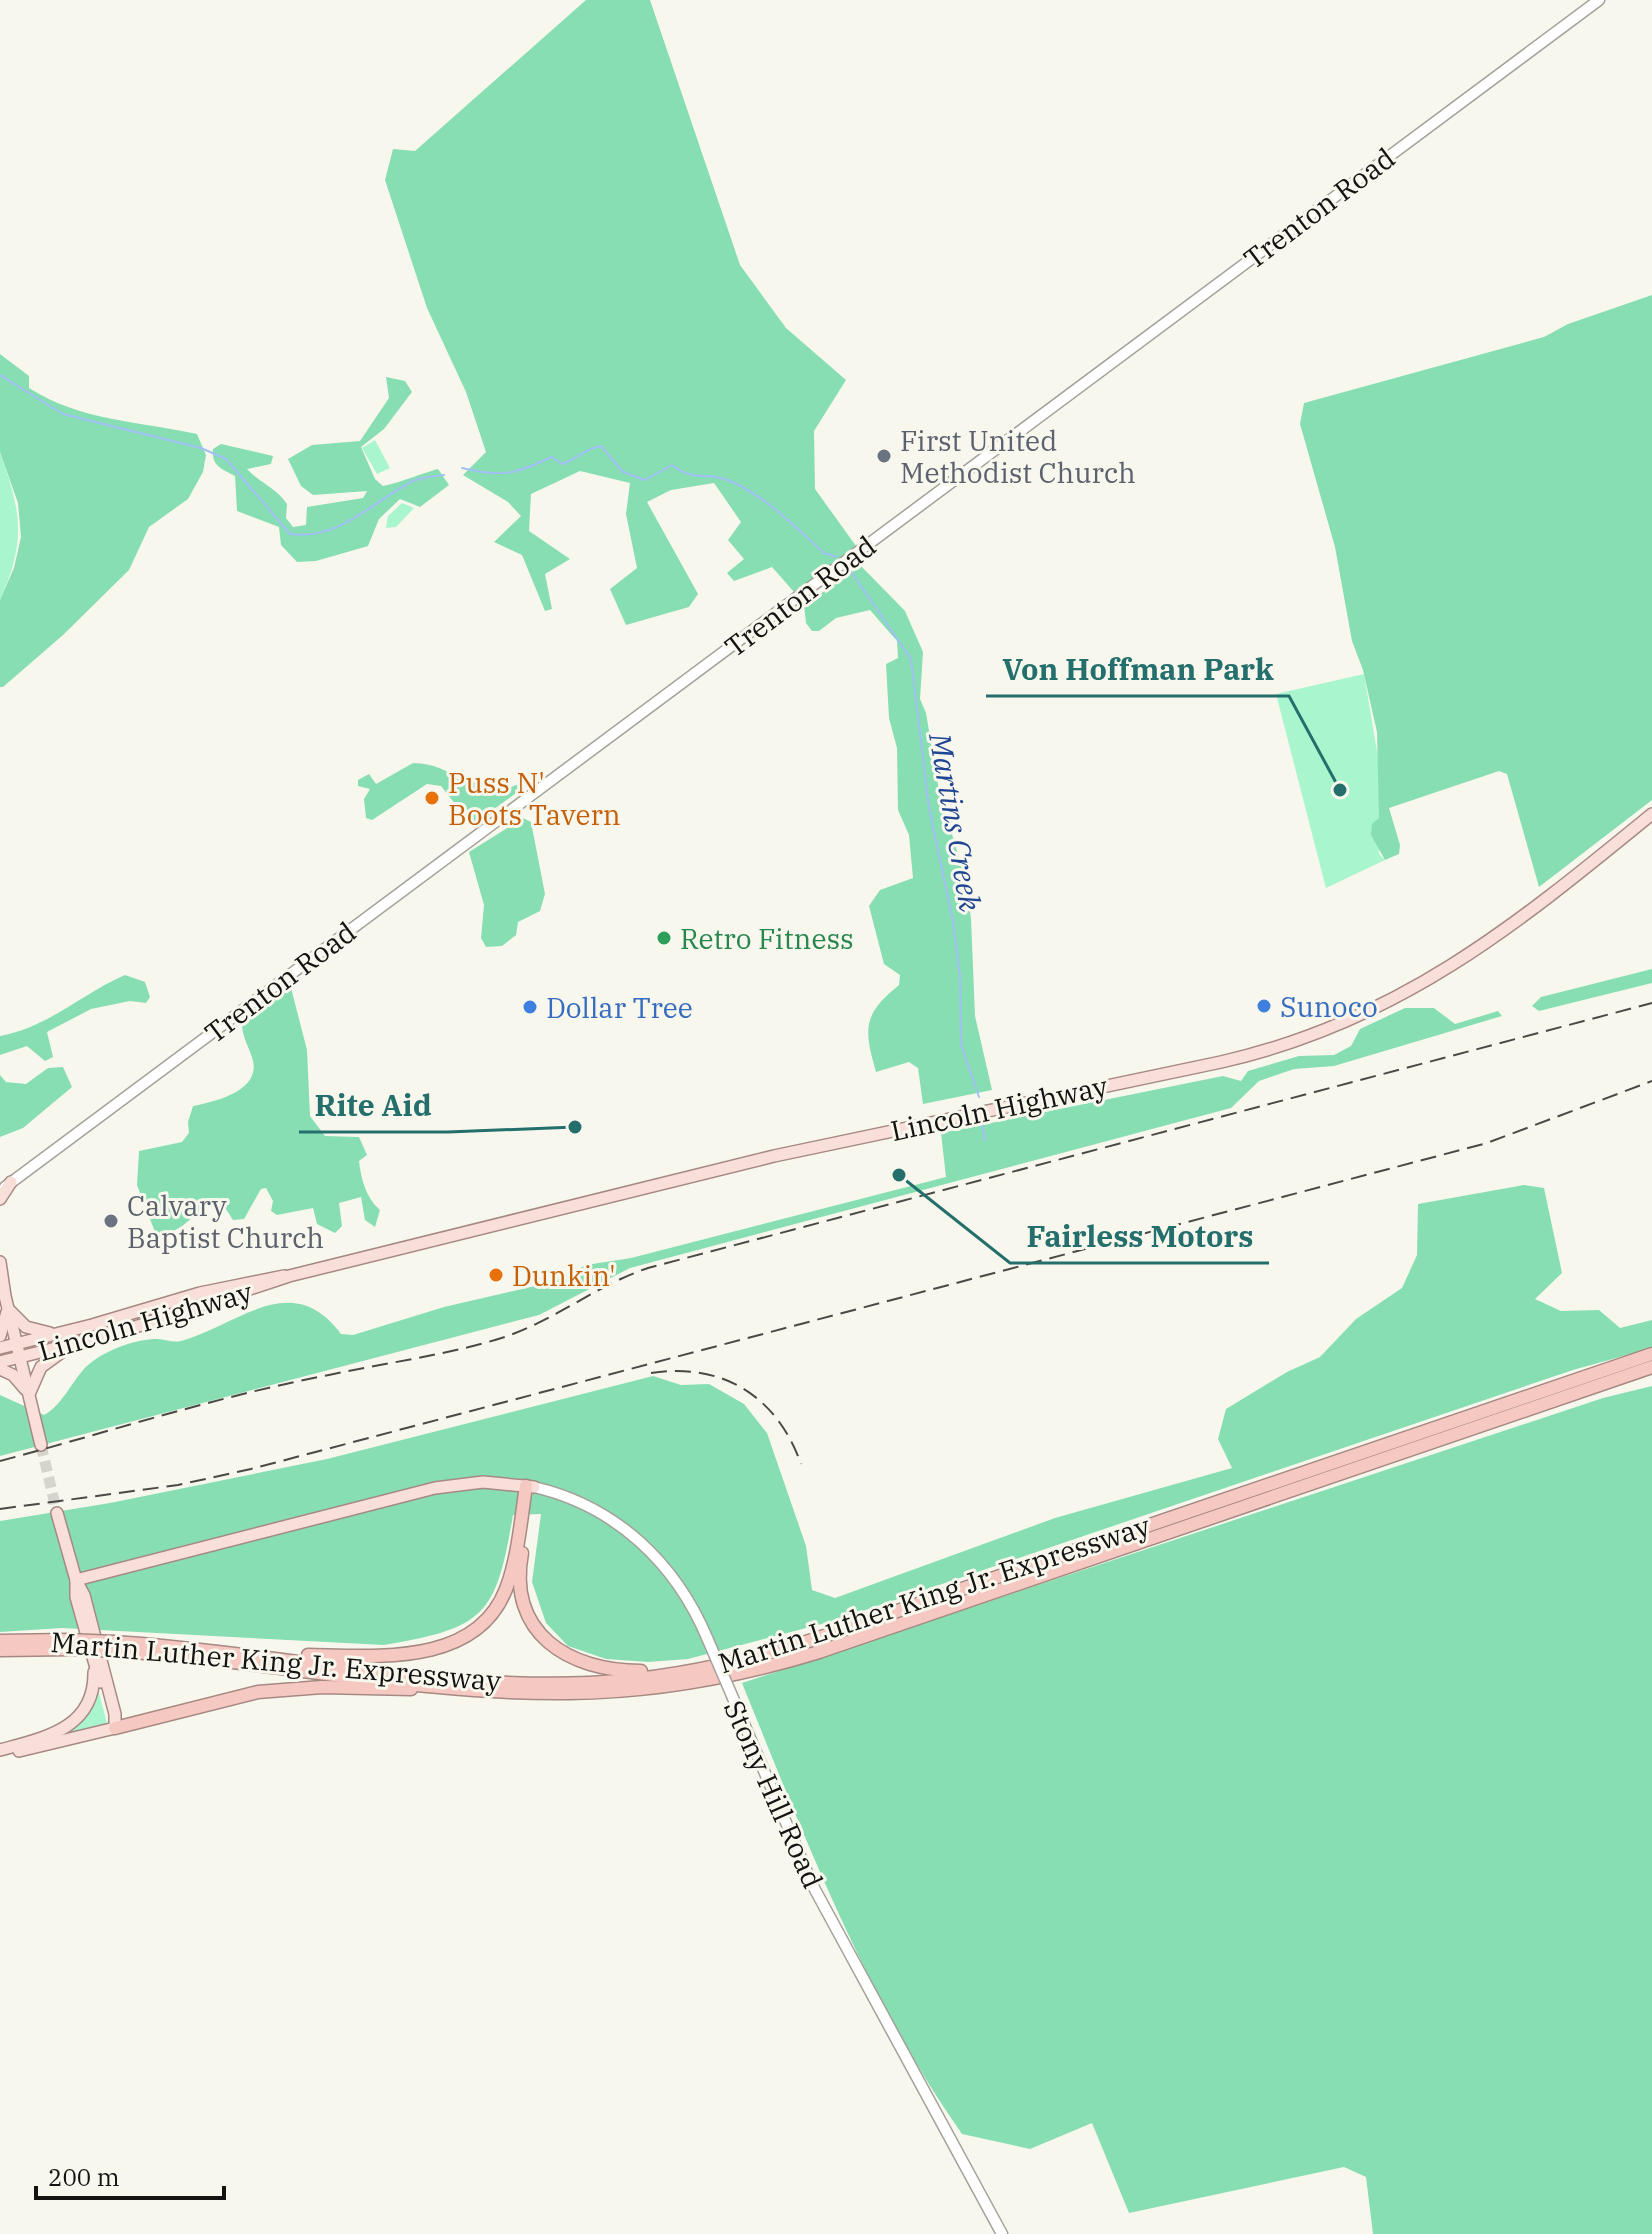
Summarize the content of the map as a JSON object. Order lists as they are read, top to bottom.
{
  "streets": {
    "highway": ["Martin Luther King Jr. Expressway"],
    "main road": ["Trenton Road", "Lincoln Highway", "Stony Hill Road"]
  },
  "water": ["Martins Creek"],
  "places": [
    "First United Methodist Church",
    "Von Hoffman Park",
    "Puss N' Boots Tavern",
    "Retro Fitness",
    "Sunoco",
    "Dollar Tree",
    "Rite Aid",
    "Fairless Motors",
    "Calvary Baptist Church",
    "Dunkin'"
  ],
  "scale_bar": "200 m"
}
